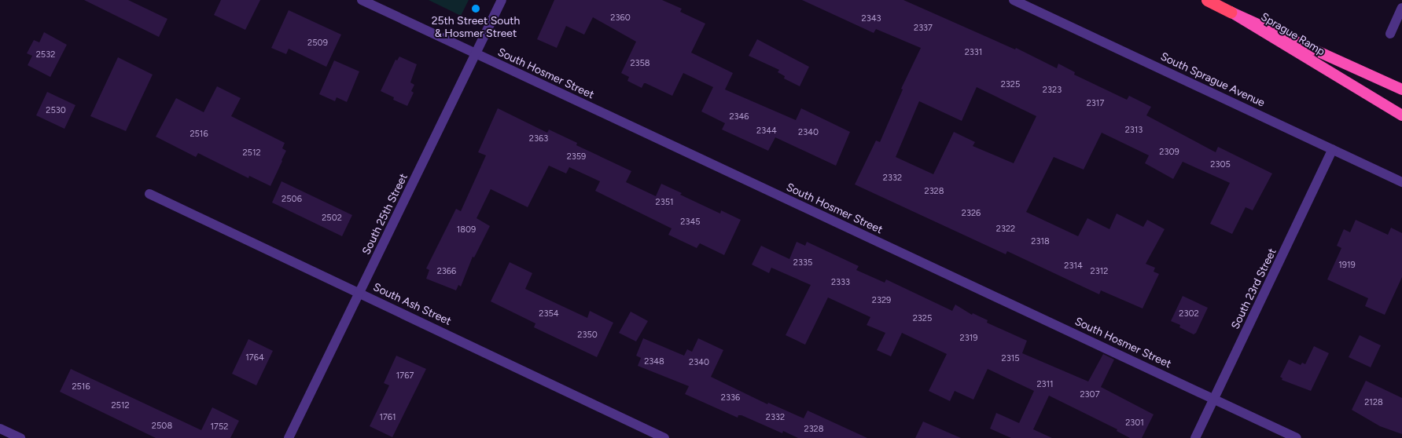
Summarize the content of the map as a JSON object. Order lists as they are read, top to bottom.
{
  "streets": {
    "highway": ["Sprague Ramp"],
    "street": [
      "South Hosmer Street",
      "South Sprague Avenue",
      "South 25th Street",
      "South 23rd Street",
      "South Ash Street"
    ]
  },
  "crossings": [
    ["South Hosmer Street", "South 25th Street"],
    ["South Hosmer Street", "South 23rd Street"],
    ["South Sprague Avenue", "South 23rd Street"],
    ["South 25th Street", "South Ash Street"]
  ],
  "places": ["25th Street South & Hosmer Street"],
  "house_numbers": [
    "2360",
    "2343",
    "2337",
    "2509",
    "2331",
    "2532",
    "2358",
    "2325",
    "2323",
    "2317",
    "2530",
    "2346",
    "2313",
    "2344",
    "2340",
    "2516",
    "2363",
    "2309",
    "2512",
    "2359",
    "2305",
    "2332",
    "2328",
    "2506",
    "2351",
    "2326",
    "2502",
    "2345",
    "2322",
    "1809",
    "2318",
    "2335",
    "1919",
    "2314",
    "2366",
    "2312",
    "2333",
    "2329",
    "2354",
    "2302",
    "2325",
    "2350",
    "2319",
    "1764",
    "2315",
    "2348",
    "2340",
    "1767",
    "2311",
    "2516",
    "2307",
    "2336",
    "2128",
    "2512",
    "1761",
    "2332",
    "2301",
    "2508",
    "1752",
    "2328"
  ]
}
